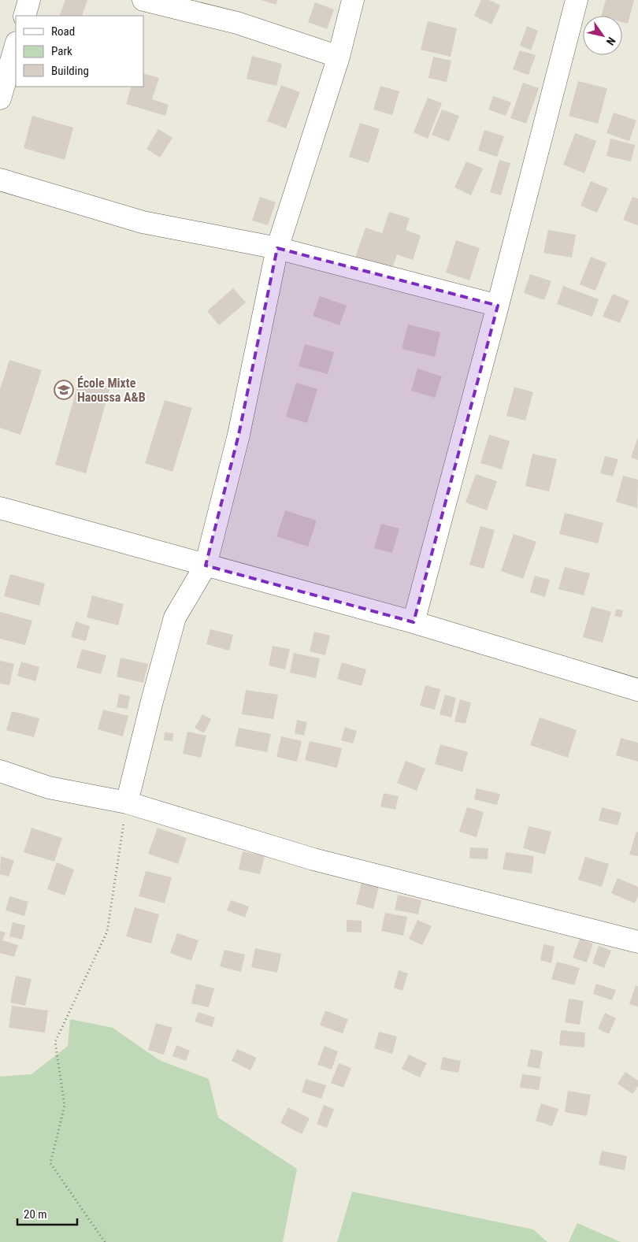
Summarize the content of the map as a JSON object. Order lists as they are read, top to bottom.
{
  "places": {
    "school or university": ["École Mixte Haoussa A&B"]
  },
  "legend": ["Road", "Park", "Building"],
  "scale_bar": "20 m",
  "north": "bottom right"
}
